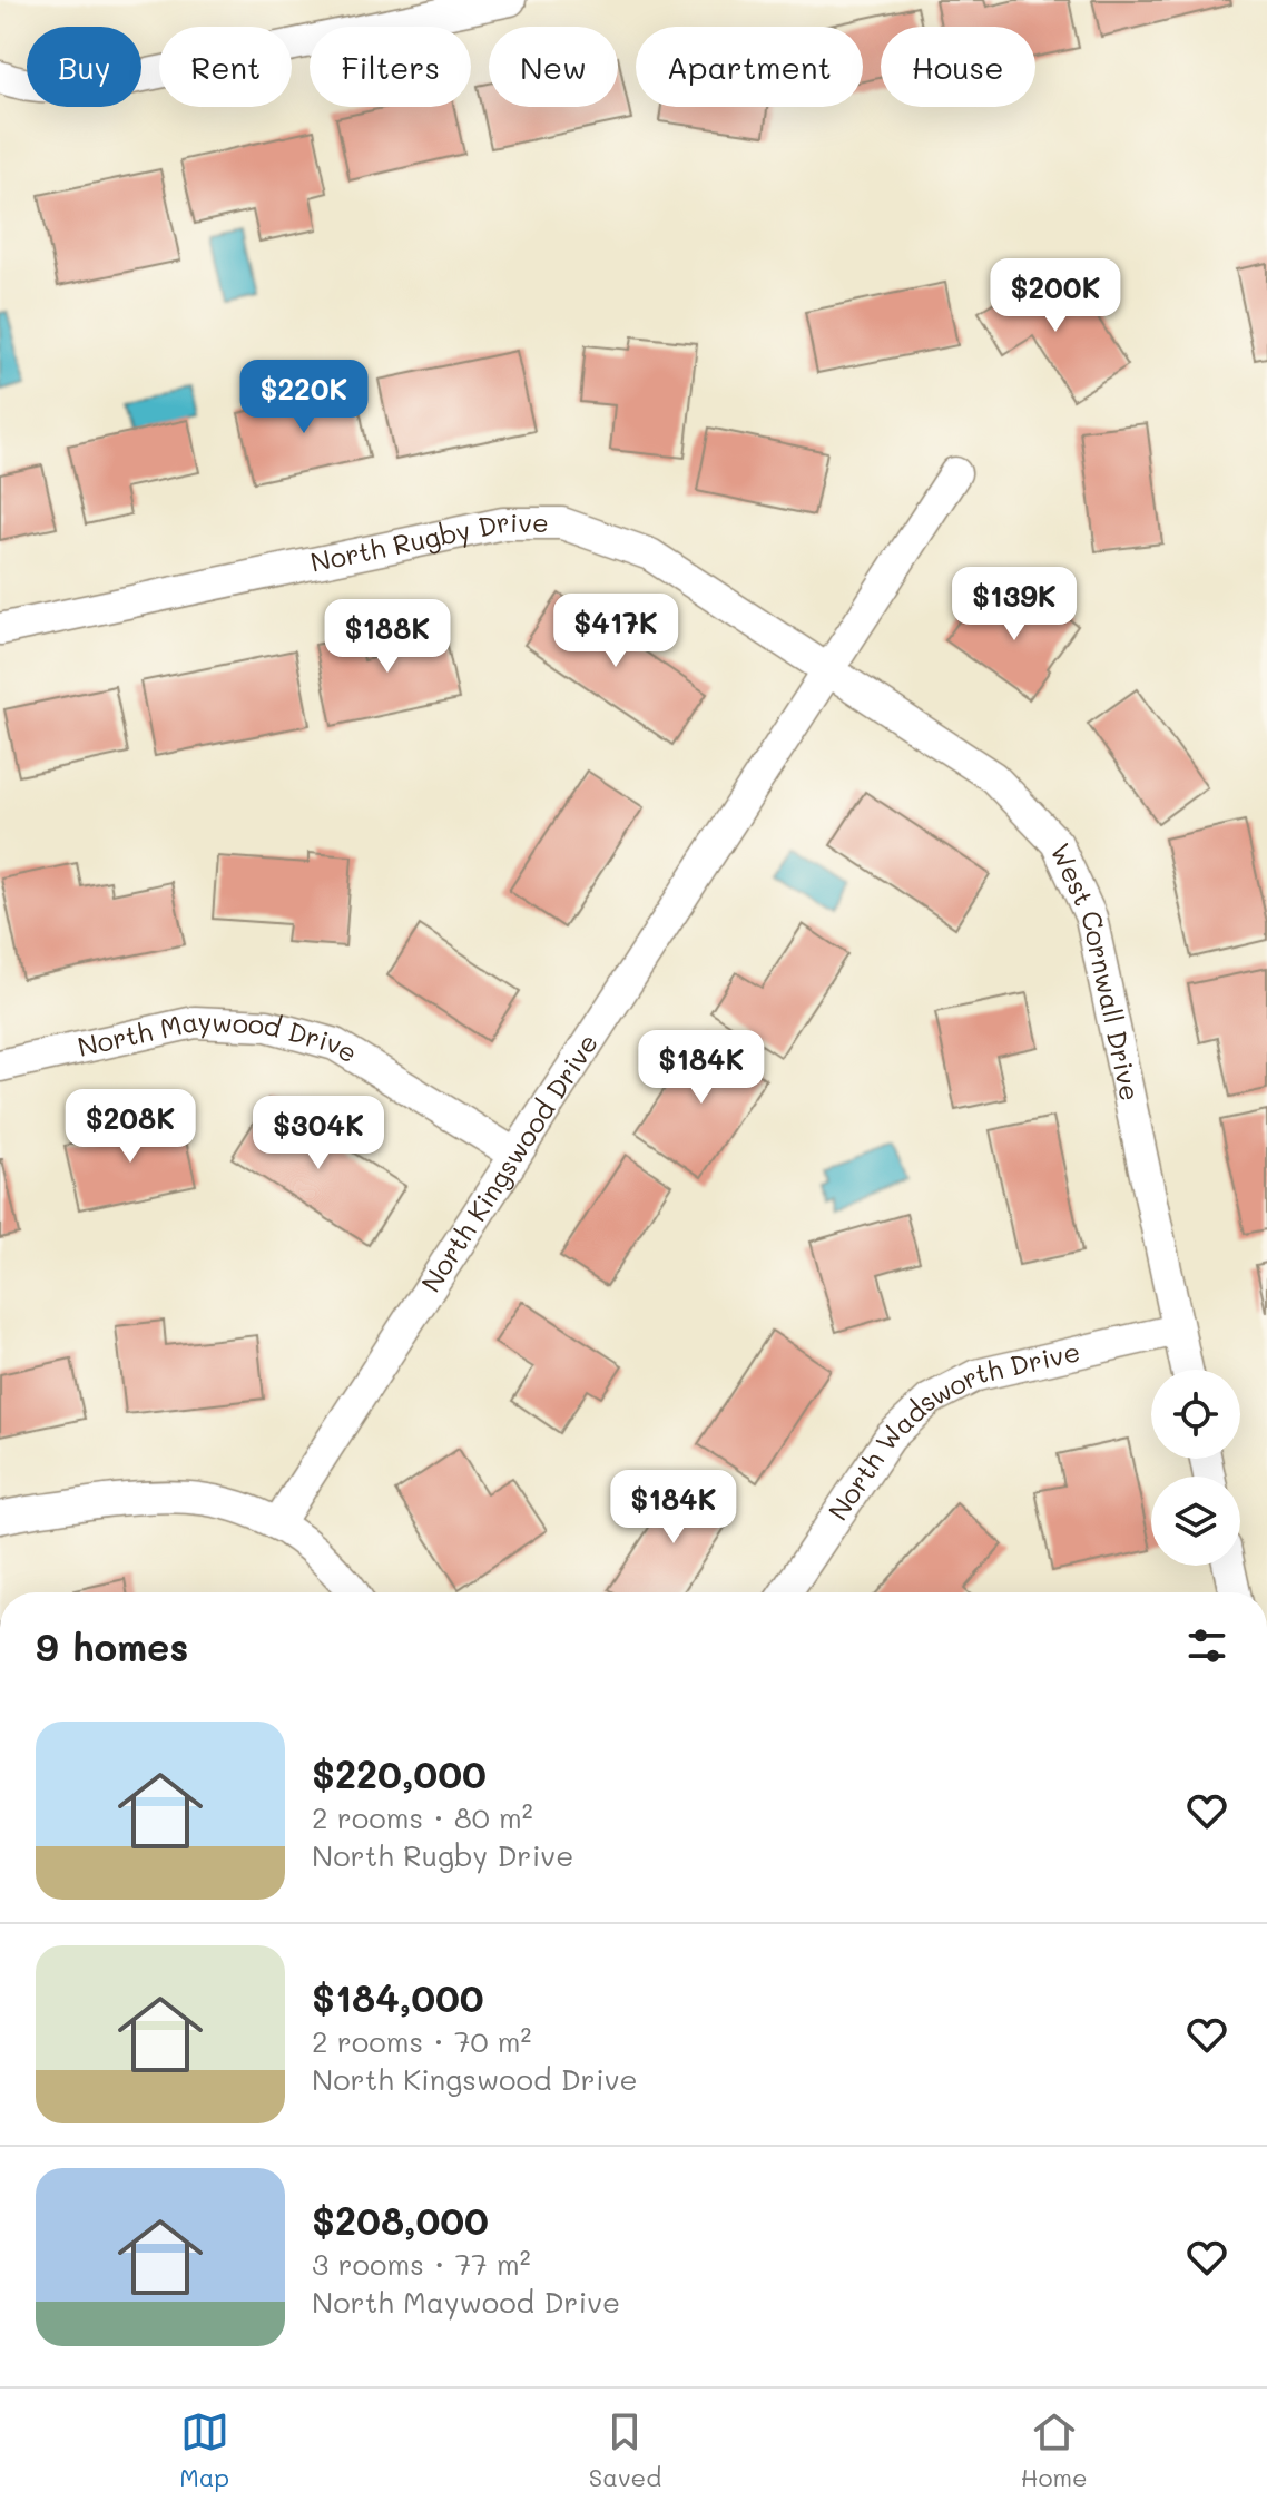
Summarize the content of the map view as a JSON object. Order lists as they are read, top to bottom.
{
  "streets": {
    "street": [
      "North Rugby Drive",
      "West Cornwall Drive",
      "North Maywood Drive",
      "North Kingswood Drive",
      "North Wadsworth Drive"
    ]
  },
  "crossings": [
    ["North Rugby Drive", "West Cornwall Drive"],
    ["North Rugby Drive", "North Kingswood Drive"],
    ["West Cornwall Drive", "North Kingswood Drive"],
    ["West Cornwall Drive", "North Wadsworth Drive"],
    ["North Maywood Drive", "North Kingswood Drive"]
  ],
  "page": {
    "chip": [
      "Buy",
      "Rent",
      "Filters",
      "New",
      "Apartment",
      "House"
    ],
    "price": [
      "$200K",
      "$220K",
      "$139K",
      "$417K",
      "$188K",
      "$184K",
      "$208K",
      "$304K",
      "$184K"
    ],
    "heading": "9 homes",
    "list": [
      {
        "name": "$220,000",
        "note": "2 rooms · 80 m² · North Rugby Drive"
      },
      {
        "name": "$184,000",
        "note": "2 rooms · 70 m² · North Kingswood Drive"
      },
      {
        "name": "$208,000",
        "note": "3 rooms · 77 m² · North Maywood Drive"
      }
    ],
    "tabs": ["Map", "Saved", "Home"]
  }
}
